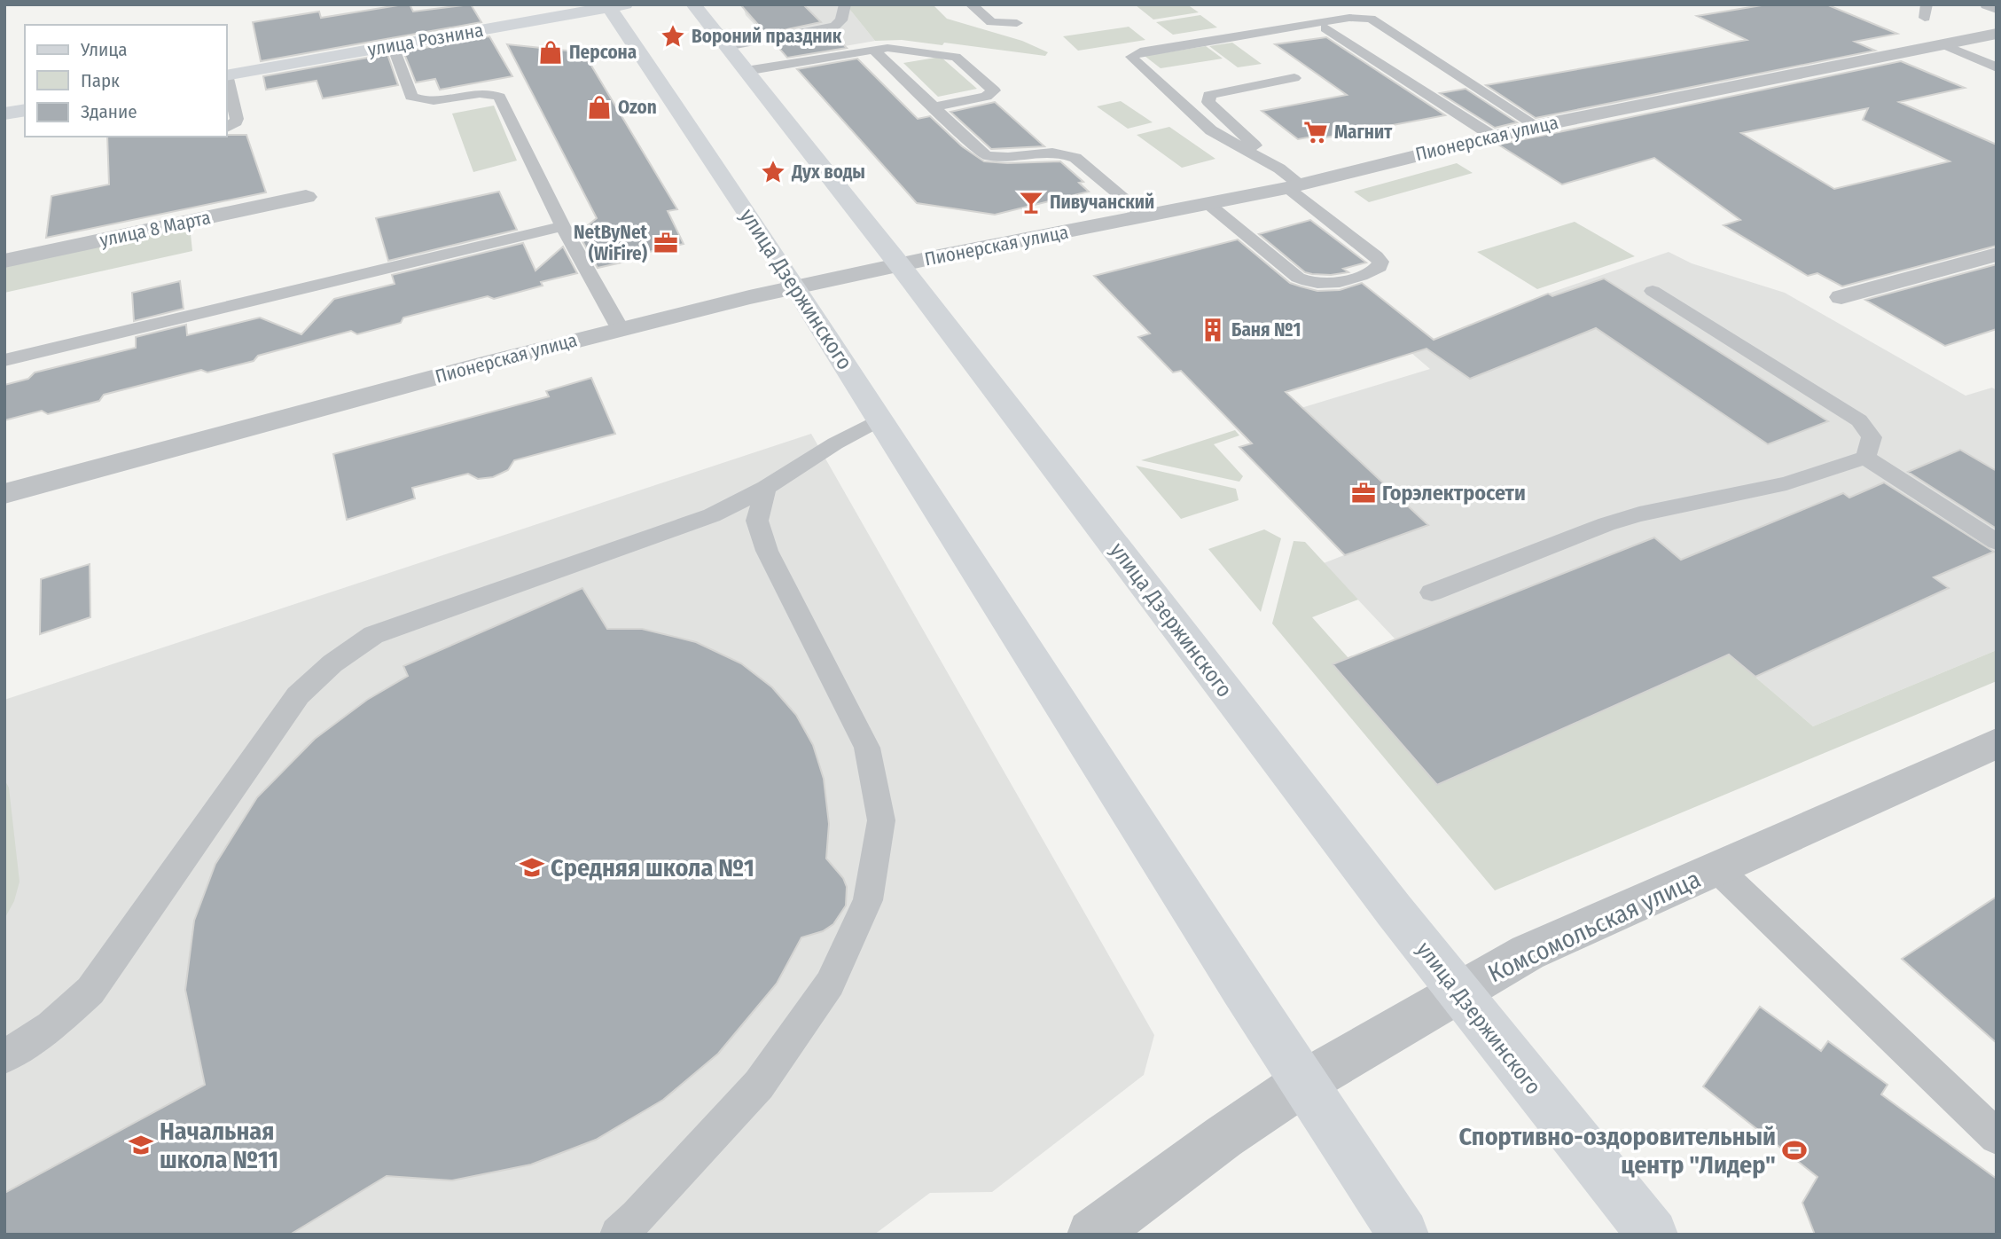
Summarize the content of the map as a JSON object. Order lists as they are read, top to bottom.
{
  "streets": {
    "main road": ["улица Рознина", "улица Дзержинского"],
    "street": ["Пионерская улица", "улица 8 Марта", "Комсомольская улица"]
  },
  "crossings": [
    ["улица Рознина", "улица Дзержинского"],
    ["Пионерская улица", "улица Дзержинского"],
    ["улица Дзержинского", "Комсомольская улица"]
  ],
  "places": {
    "place": ["Вороний праздник", "Дух воды"],
    "shop": ["Персона", "Ozon"],
    "supermarket": ["Магнит"],
    "bar": ["Пивучанский"],
    "office": ["NetByNet (WiFire)", "Горэлектросети"],
    "building": ["Баня №1"],
    "school or university": ["Средняя школа №1", "Начальная школа №11"],
    "sports": ["Спортивно-оздоровительный центр \"Лидер\""]
  },
  "legend": ["Улица", "Парк", "Здание"]
}
